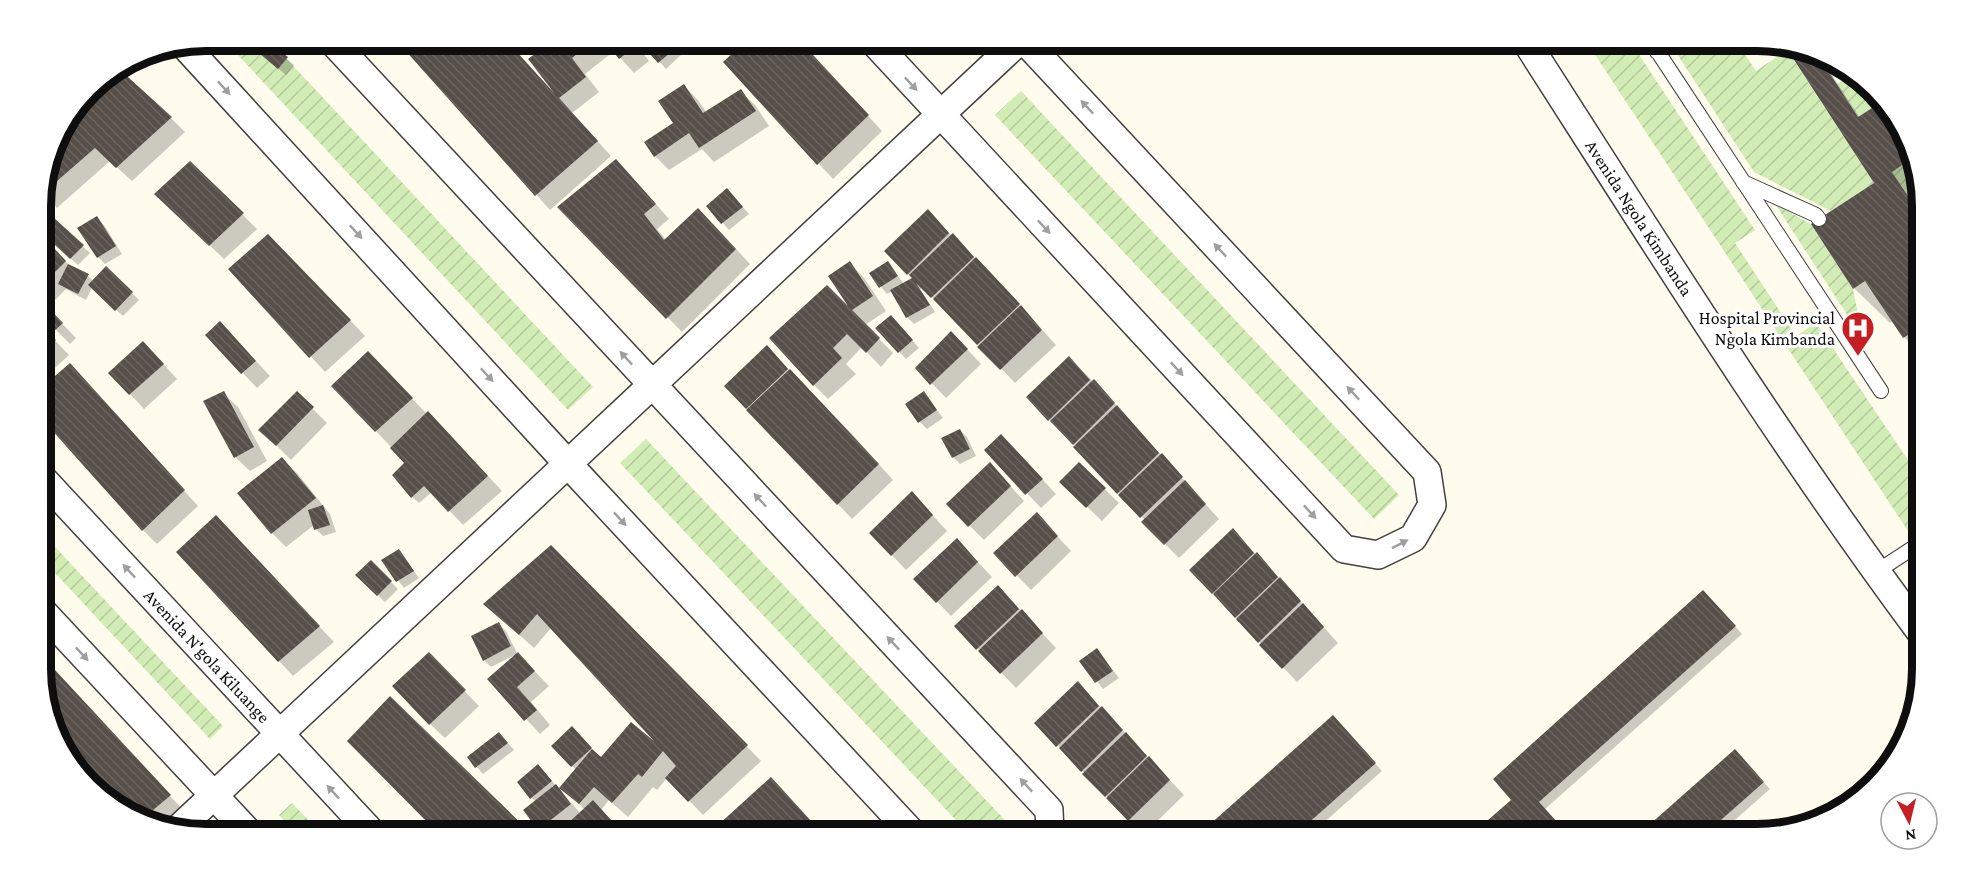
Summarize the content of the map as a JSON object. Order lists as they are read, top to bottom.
{
  "streets": {
    "street": ["Avenida Ngola Kimbanda", "Avenida N'gola Kiluange"]
  },
  "places": {
    "hospital": ["Hospital Provincial Ngola Kimbanda"]
  },
  "north": "bottom"
}
